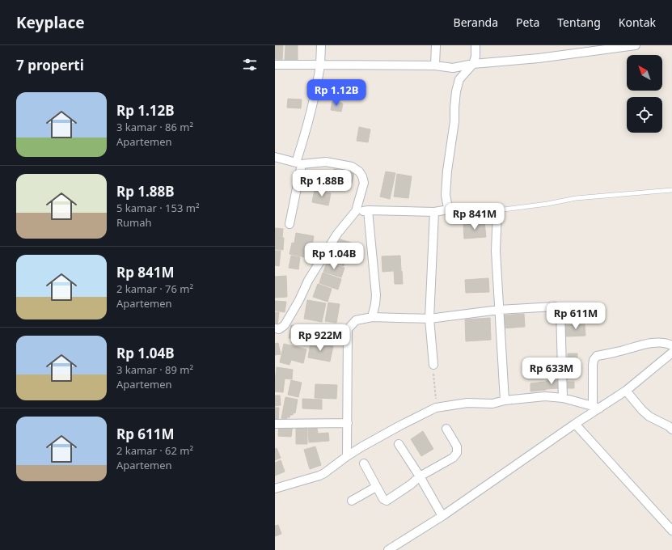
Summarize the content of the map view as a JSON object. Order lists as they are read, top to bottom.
{
  "north": "top left",
  "page": {
    "header": "Keyplace",
    "nav": [
      "Beranda",
      "Peta",
      "Tentang",
      "Kontak"
    ],
    "heading": "7 properti",
    "price": [
      "Rp 1.12B",
      "Rp 1.88B",
      "Rp 841M",
      "Rp 1.04B",
      "Rp 611M",
      "Rp 922M",
      "Rp 633M"
    ],
    "list": [
      {
        "name": "Rp 1.12B",
        "note": "3 kamar · 86 m² · Apartemen"
      },
      {
        "name": "Rp 1.88B",
        "note": "5 kamar · 153 m² · Rumah"
      },
      {
        "name": "Rp 841M",
        "note": "2 kamar · 76 m² · Apartemen"
      },
      {
        "name": "Rp 1.04B",
        "note": "3 kamar · 89 m² · Apartemen"
      },
      {
        "name": "Rp 611M",
        "note": "2 kamar · 62 m² · Apartemen"
      }
    ]
  }
}
